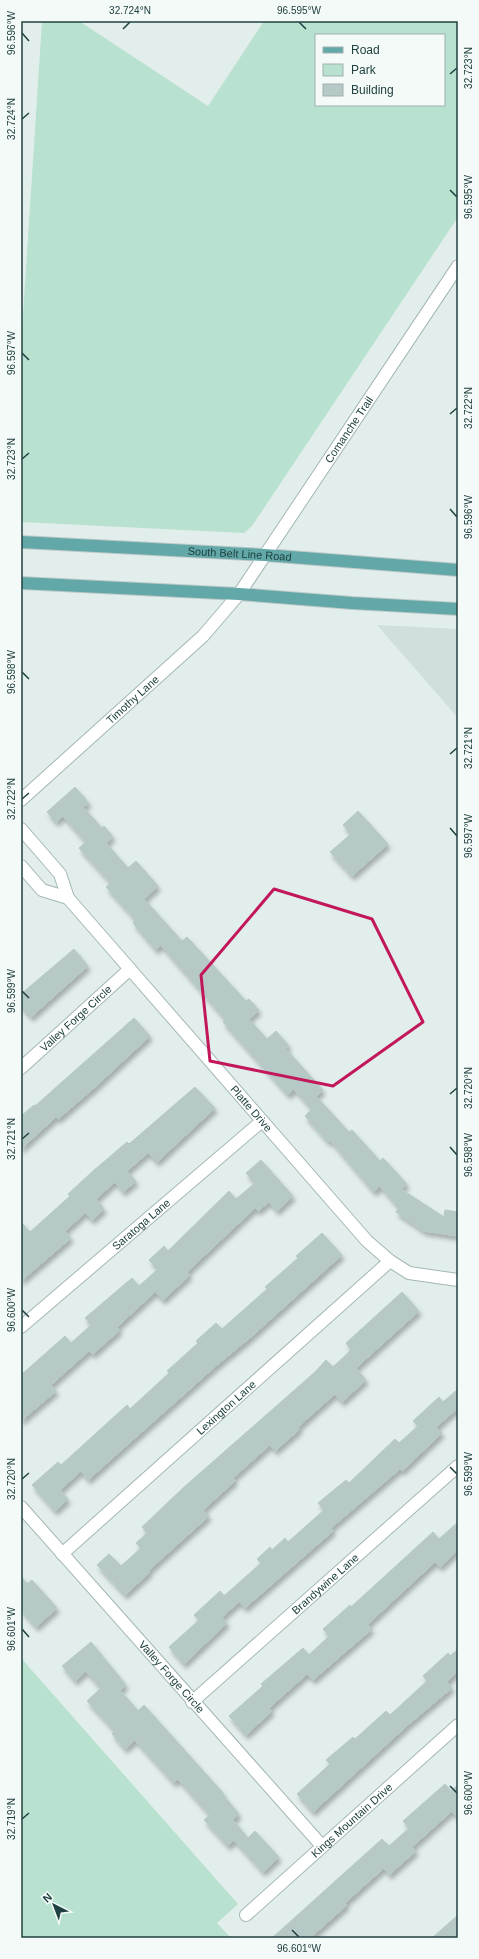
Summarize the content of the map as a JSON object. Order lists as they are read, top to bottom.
{
  "streets": {
    "main road": ["South Belt Line Road"],
    "street": [
      "Comanche Trail",
      "Timothy Lane",
      "Valley Forge Circle",
      "Platte Drive",
      "Saratoga Lane",
      "Lexington Lane",
      "Brandywine Lane",
      "Kings Mountain Drive"
    ]
  },
  "crossings": [
    ["Comanche Trail", "South Belt Line Road"],
    ["Comanche Trail", "Timothy Lane"],
    ["Valley Forge Circle", "Platte Drive"],
    ["Valley Forge Circle", "Lexington Lane"],
    ["Valley Forge Circle", "Brandywine Lane"],
    ["Valley Forge Circle", "Kings Mountain Drive"],
    ["Platte Drive", "Saratoga Lane"],
    ["Platte Drive", "Lexington Lane"]
  ],
  "legend": ["Road", "Park", "Building"],
  "north": "top left",
  "coordinates": [
    "32.724°N",
    "96.595°W",
    "96.596°W",
    "32.723°N",
    "96.597°W",
    "32.722°N",
    "96.598°W",
    "32.721°N",
    "96.599°W",
    "32.720°N",
    "96.600°W",
    "96.601°W",
    "32.719°N"
  ]
}
